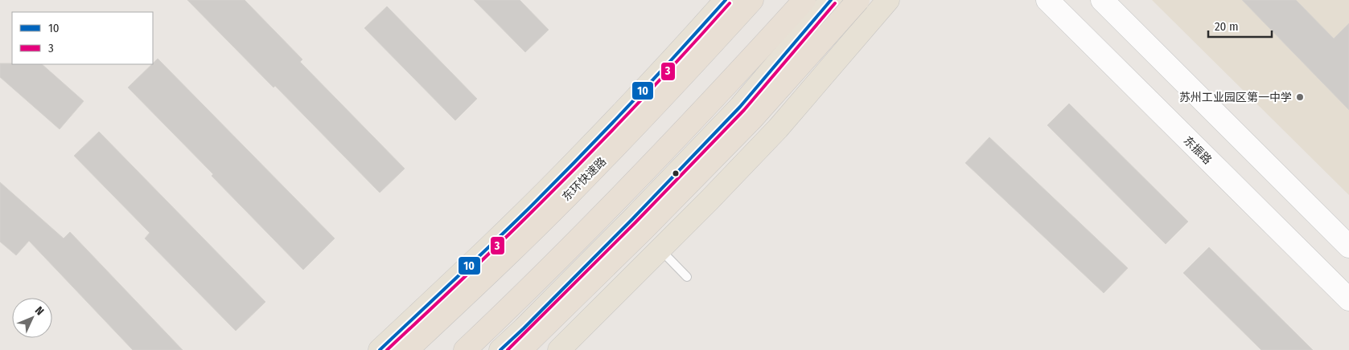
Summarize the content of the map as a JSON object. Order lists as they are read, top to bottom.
{
  "streets": {
    "highway": ["东环快速路"],
    "main road": ["东振路"]
  },
  "places": ["苏州工业园区第一中学"],
  "lines": ["transit line 10", "transit line 3"],
  "legend": ["10", "3"],
  "scale_bar": "20 m",
  "north": "top right"
}
